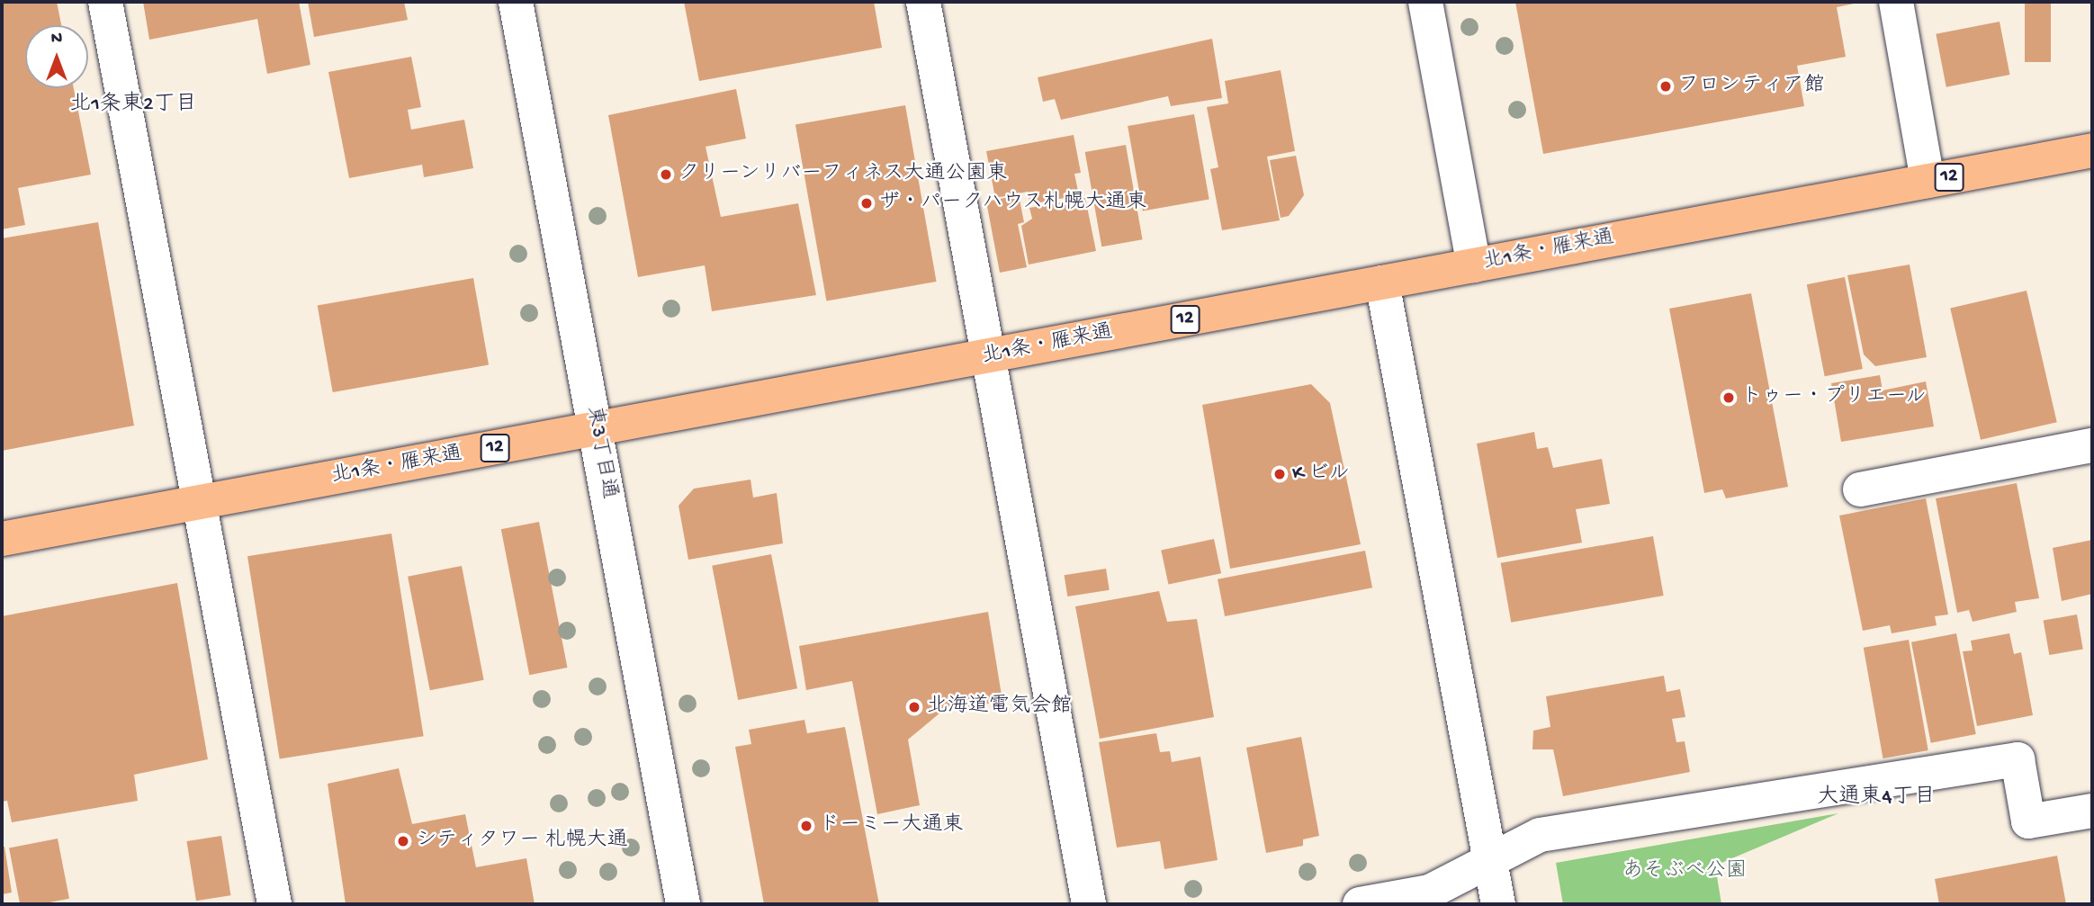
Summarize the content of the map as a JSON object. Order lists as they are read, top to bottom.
{
  "streets": {
    "highway": ["12", "北1条・雁来通"],
    "street": ["東3丁目通"]
  },
  "crossings": [
    ["北1条・雁来通", "東3丁目通"]
  ],
  "districts": ["北1条東2丁目", "大通東4丁目"],
  "parks": ["あそぶべ公園"],
  "places": [
    "フロンティア館",
    "クリーンリバーフィネス大通公園東",
    "ザ・パークハウス札幌大通東",
    "トゥー・プリエール",
    "K ビル",
    "北海道電気会館",
    "ドーミー大通東",
    "シティタワー 札幌大通"
  ],
  "north": "top"
}
